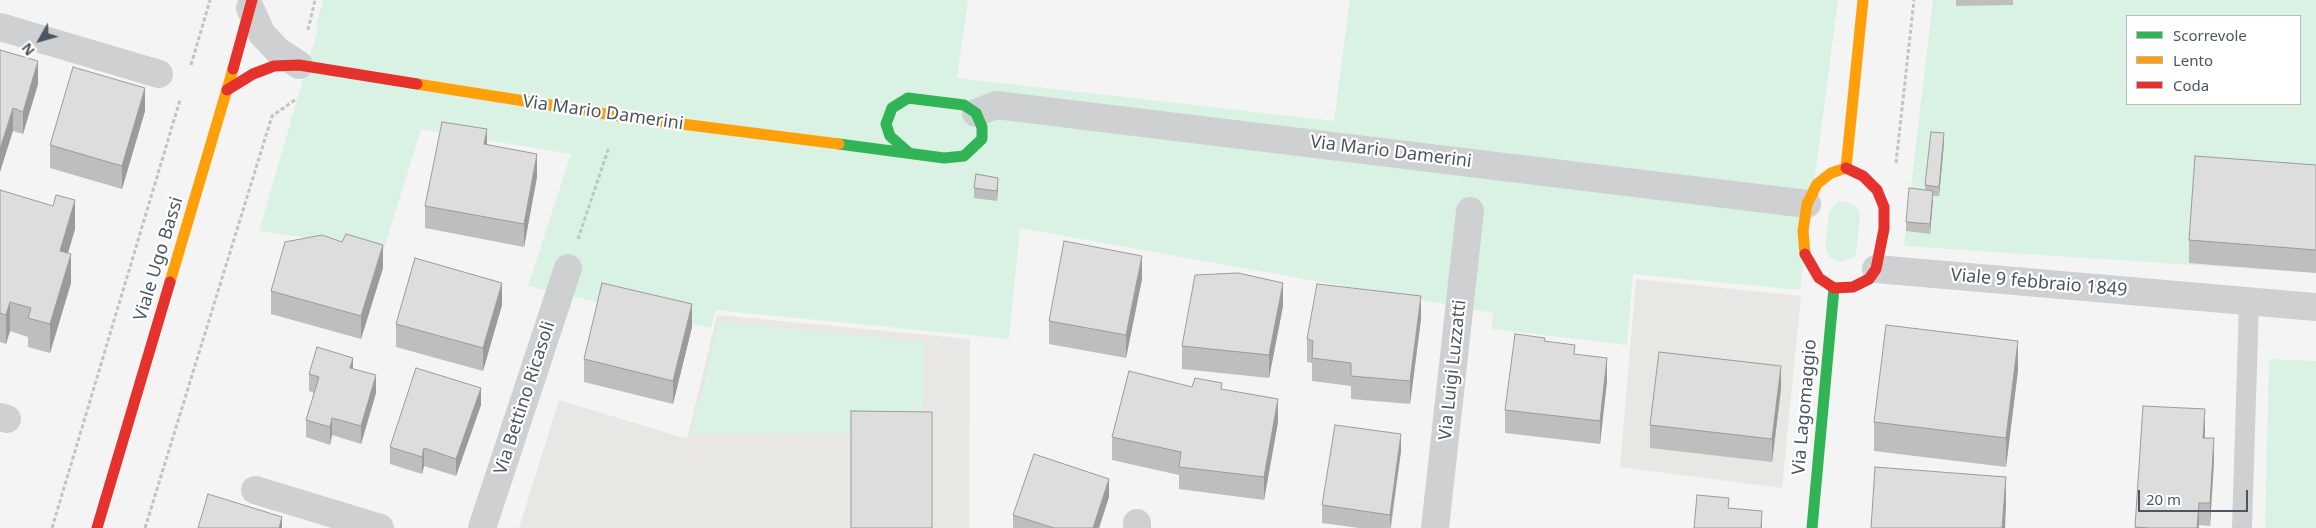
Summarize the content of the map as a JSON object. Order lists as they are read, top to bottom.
{
  "streets": {
    "street": [
      "Via Mario Damerini",
      "Viale Ugo Bassi",
      "Viale 9 febbraio 1849",
      "Via Luigi Luzzatti",
      "Via Bettino Ricasoli",
      "Via Lagomaggio"
    ]
  },
  "crossings": [
    ["Via Mario Damerini", "Viale Ugo Bassi"],
    ["Via Mario Damerini", "Viale 9 febbraio 1849"],
    ["Via Mario Damerini", "Via Lagomaggio"],
    ["Viale 9 febbraio 1849", "Via Lagomaggio"]
  ],
  "legend": ["Scorrevole", "Lento", "Coda"],
  "scale_bar": "20 m",
  "north": "bottom left"
}
